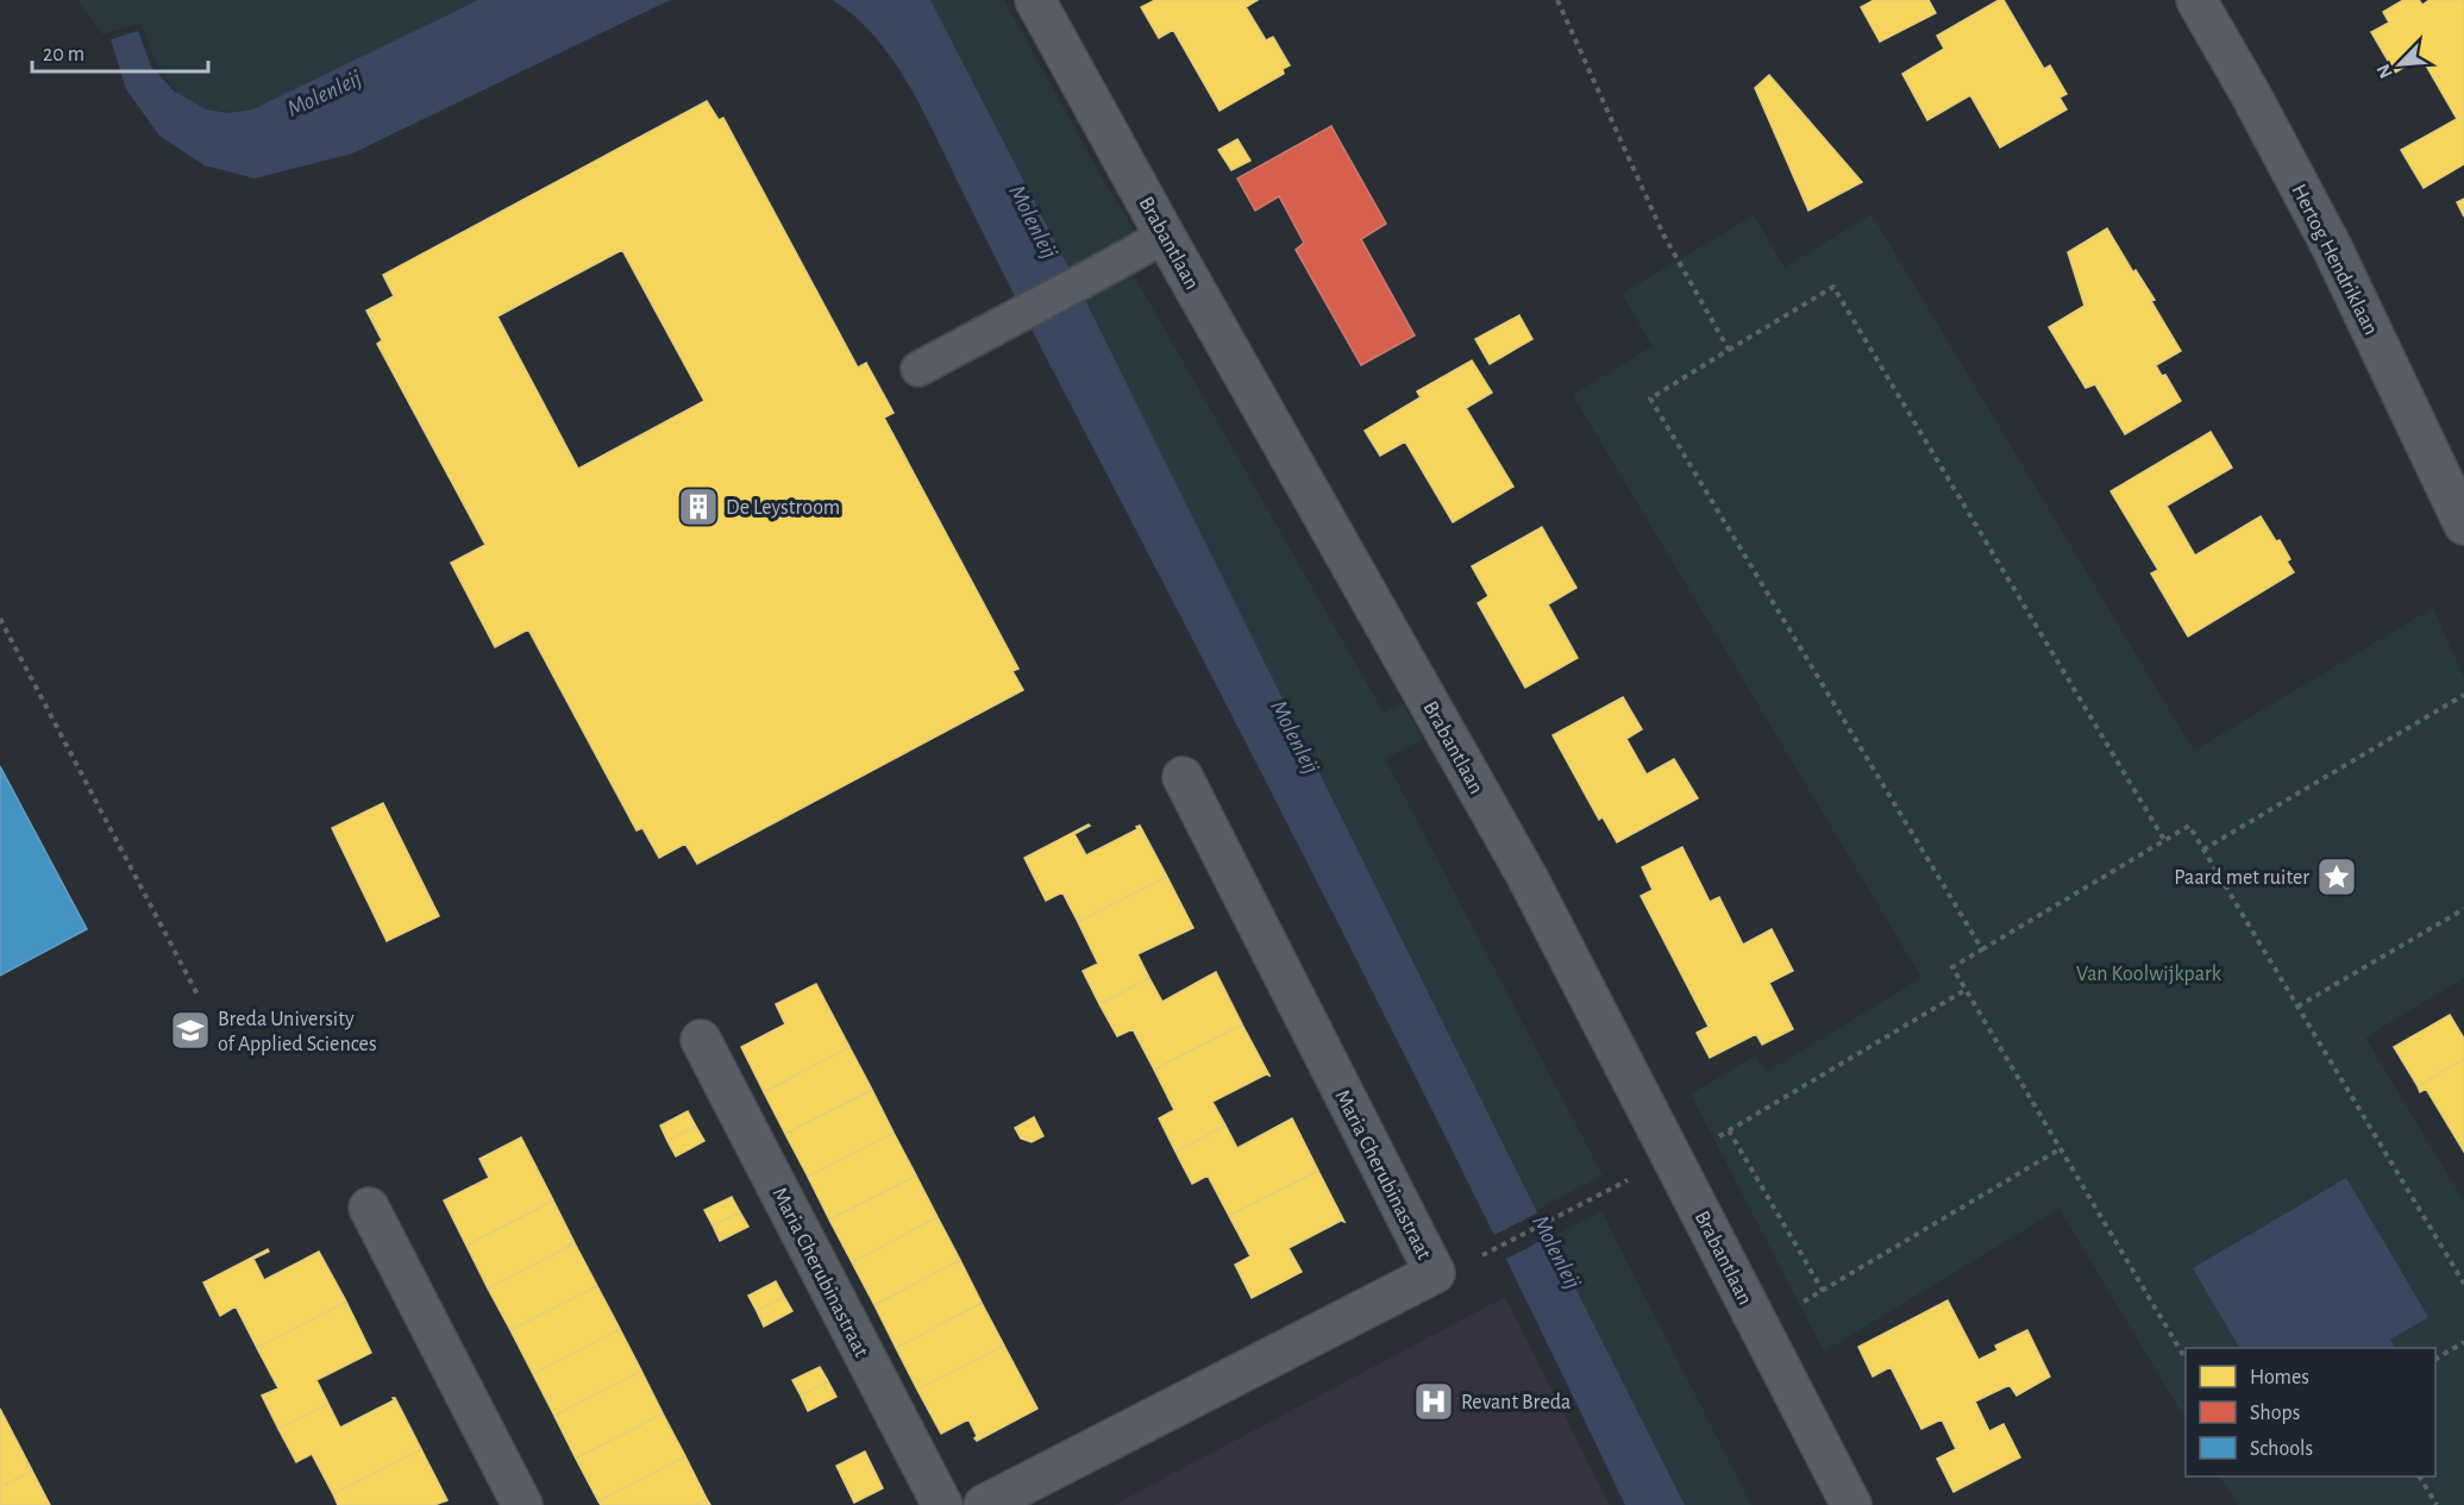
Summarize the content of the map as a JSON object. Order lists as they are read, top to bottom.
{
  "streets": {
    "street": ["Brabantlaan", "Hertog Hendriklaan", "Maria Cherubinastraat"]
  },
  "water": ["Molenleij"],
  "parks": ["Van Koolwijkpark"],
  "places": {
    "building": ["De Leystroom"],
    "place": ["Paard met ruiter"],
    "school or university": ["Breda University of Applied Sciences"],
    "hospital": ["Revant Breda"]
  },
  "legend": ["Homes", "Shops", "Schools"],
  "scale_bar": "20 m",
  "north": "bottom left"
}
